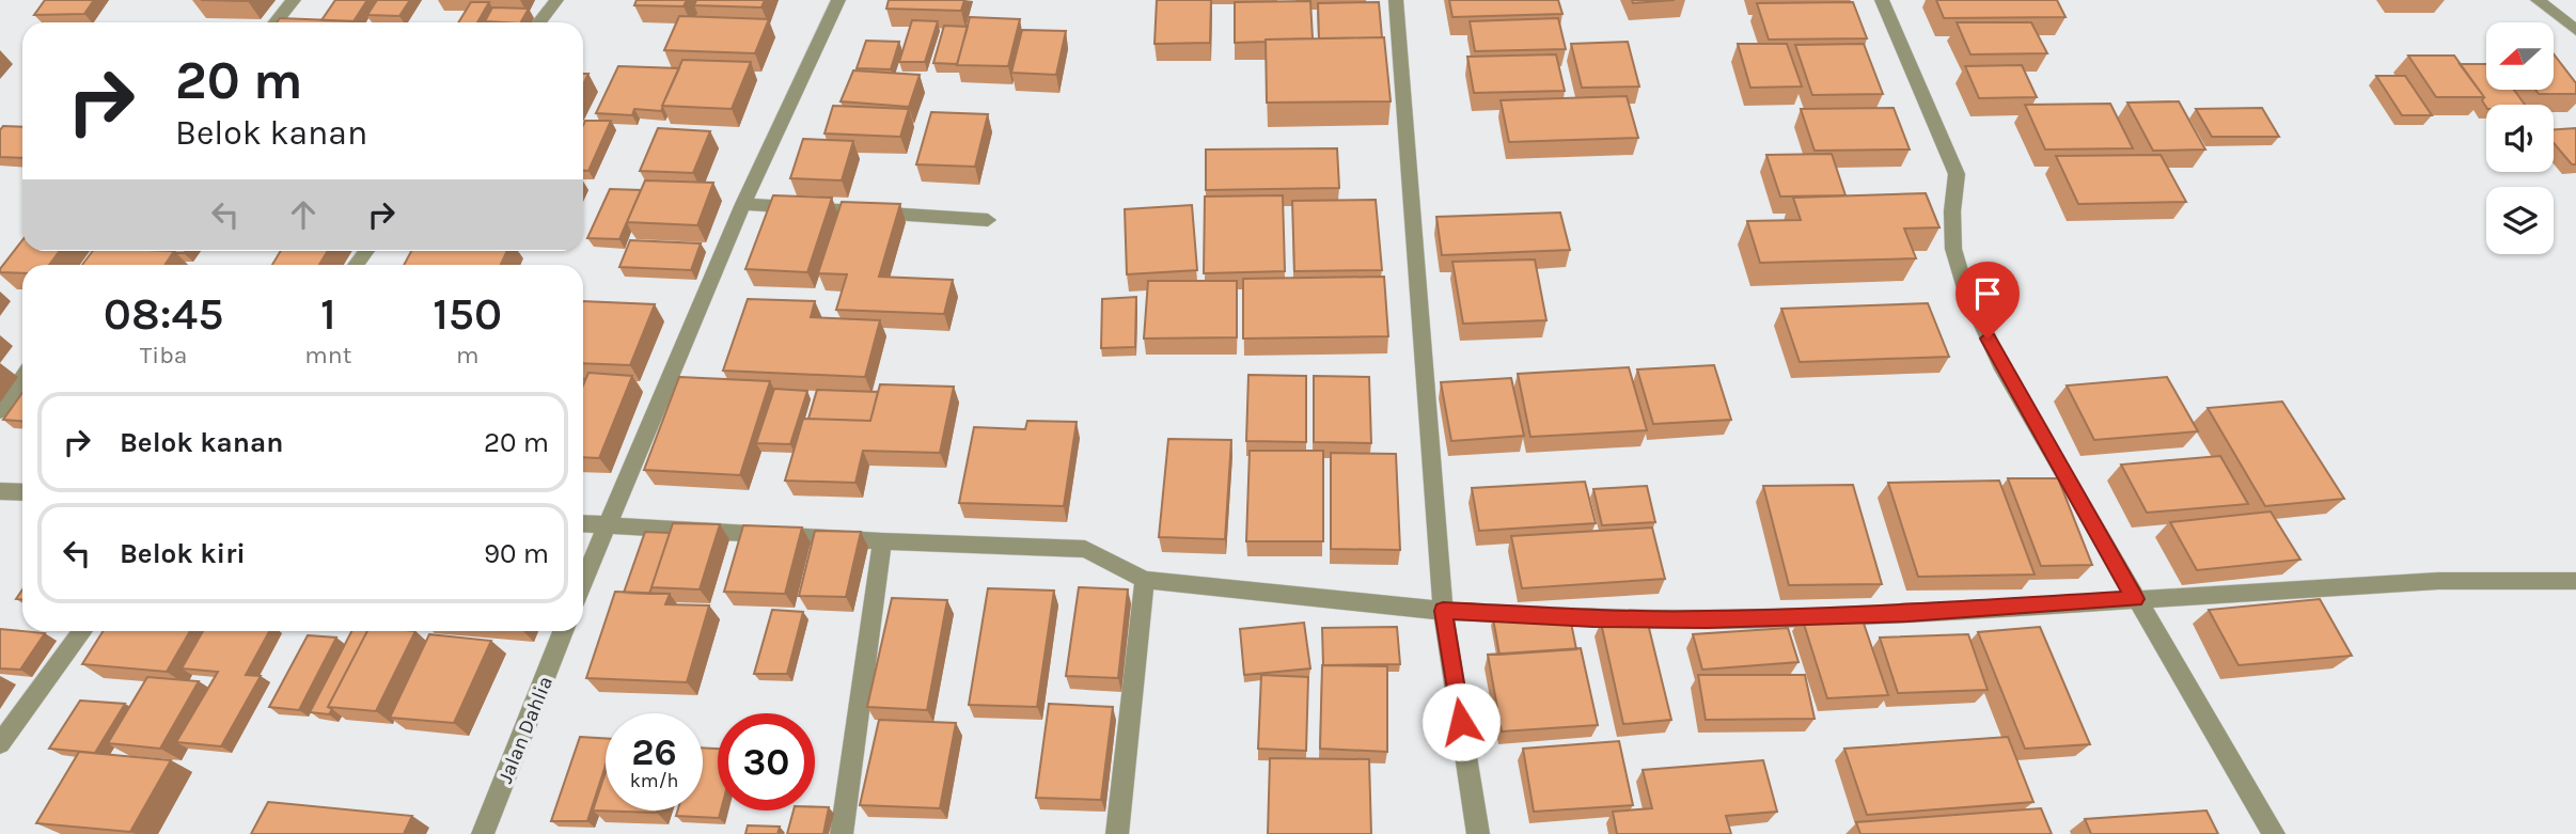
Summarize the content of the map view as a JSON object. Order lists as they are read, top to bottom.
{
  "streets": {
    "street": ["Jalan Dahlia"]
  },
  "north": "left",
  "page": {
    "turn": ["20 m", "Belok kanan"],
    "eta": [
      "08:45",
      "Tiba",
      "1",
      "mnt",
      "150",
      "m"
    ],
    "list": [
      {
        "name": "Belok kanan",
        "value": "20 m"
      },
      {
        "name": "Belok kiri",
        "value": "90 m"
      }
    ],
    "speed": "26 km/h",
    "limit": "30"
  }
}
